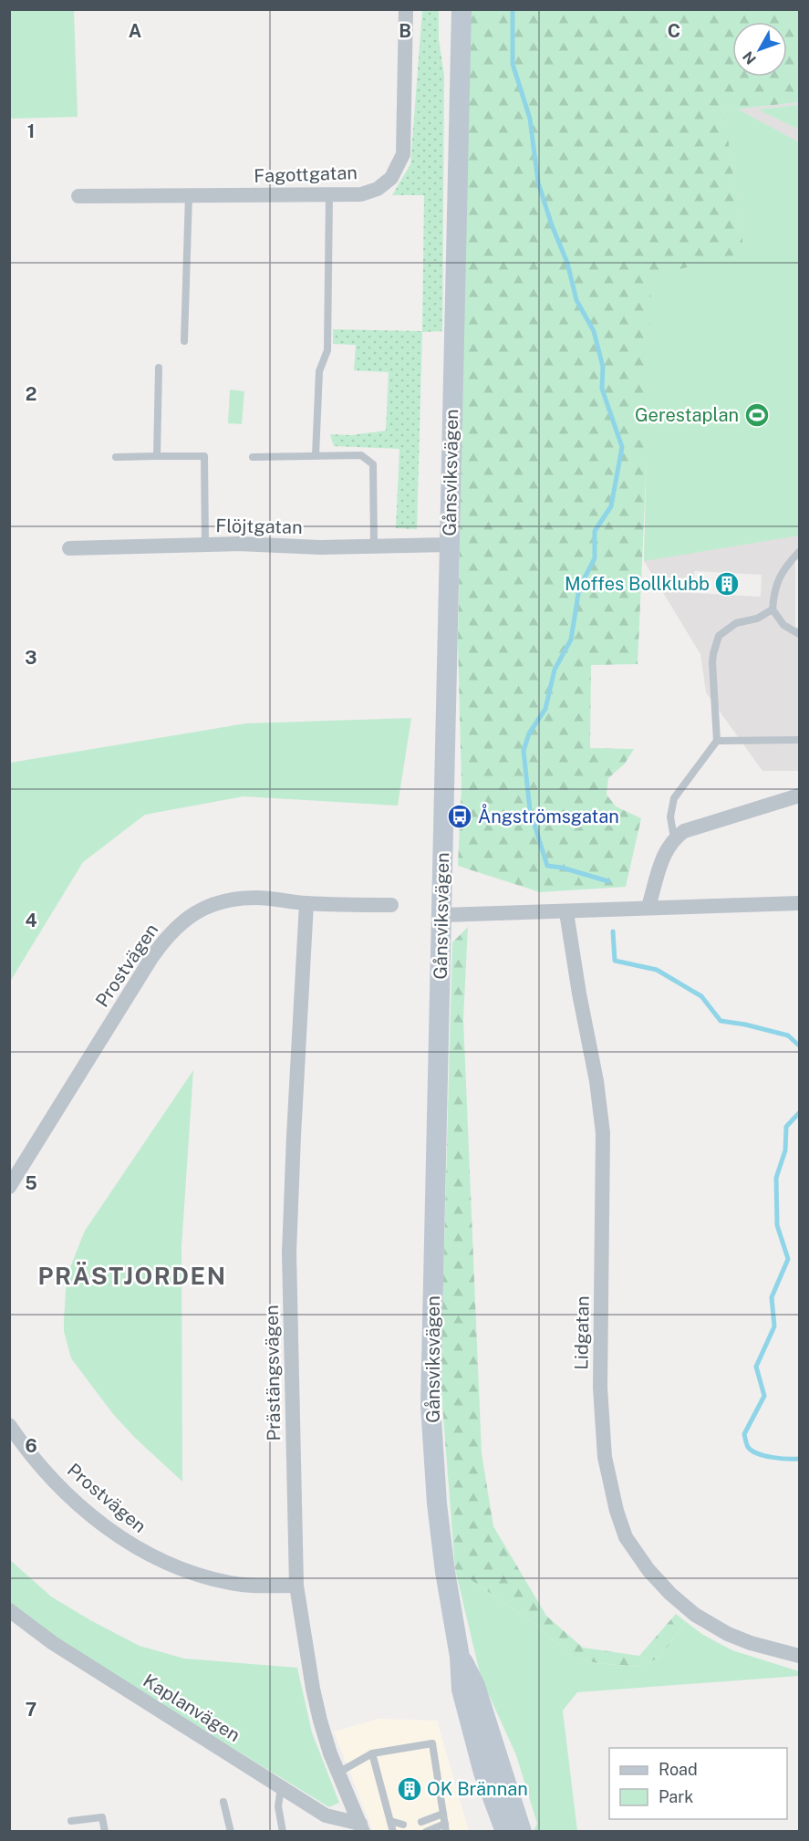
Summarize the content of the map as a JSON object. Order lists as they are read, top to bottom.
{
  "streets": {
    "main road": ["Gånsviksvägen"],
    "street": [
      "Fagottgatan",
      "Flöjtgatan",
      "Prostvägen",
      "Lidgatan",
      "Prästängsvägen",
      "Kaplanvägen"
    ]
  },
  "crossings": [
    ["Gånsviksvägen", "Flöjtgatan"],
    ["Prostvägen", "Prästängsvägen"],
    ["Prästängsvägen", "Kaplanvägen"]
  ],
  "districts": ["PRÄSTJORDEN"],
  "places": {
    "sports": ["Gerestaplan"],
    "building": ["Moffes Bollklubb", "OK Brännan"],
    "bus stop": ["Ångströmsgatan"]
  },
  "legend": ["Road", "Park"],
  "north": "bottom left",
  "grid": {
    "columns": ["A", "B", "C"],
    "rows": [
      "1",
      "2",
      "3",
      "4",
      "5",
      "6",
      "7"
    ]
  }
}
